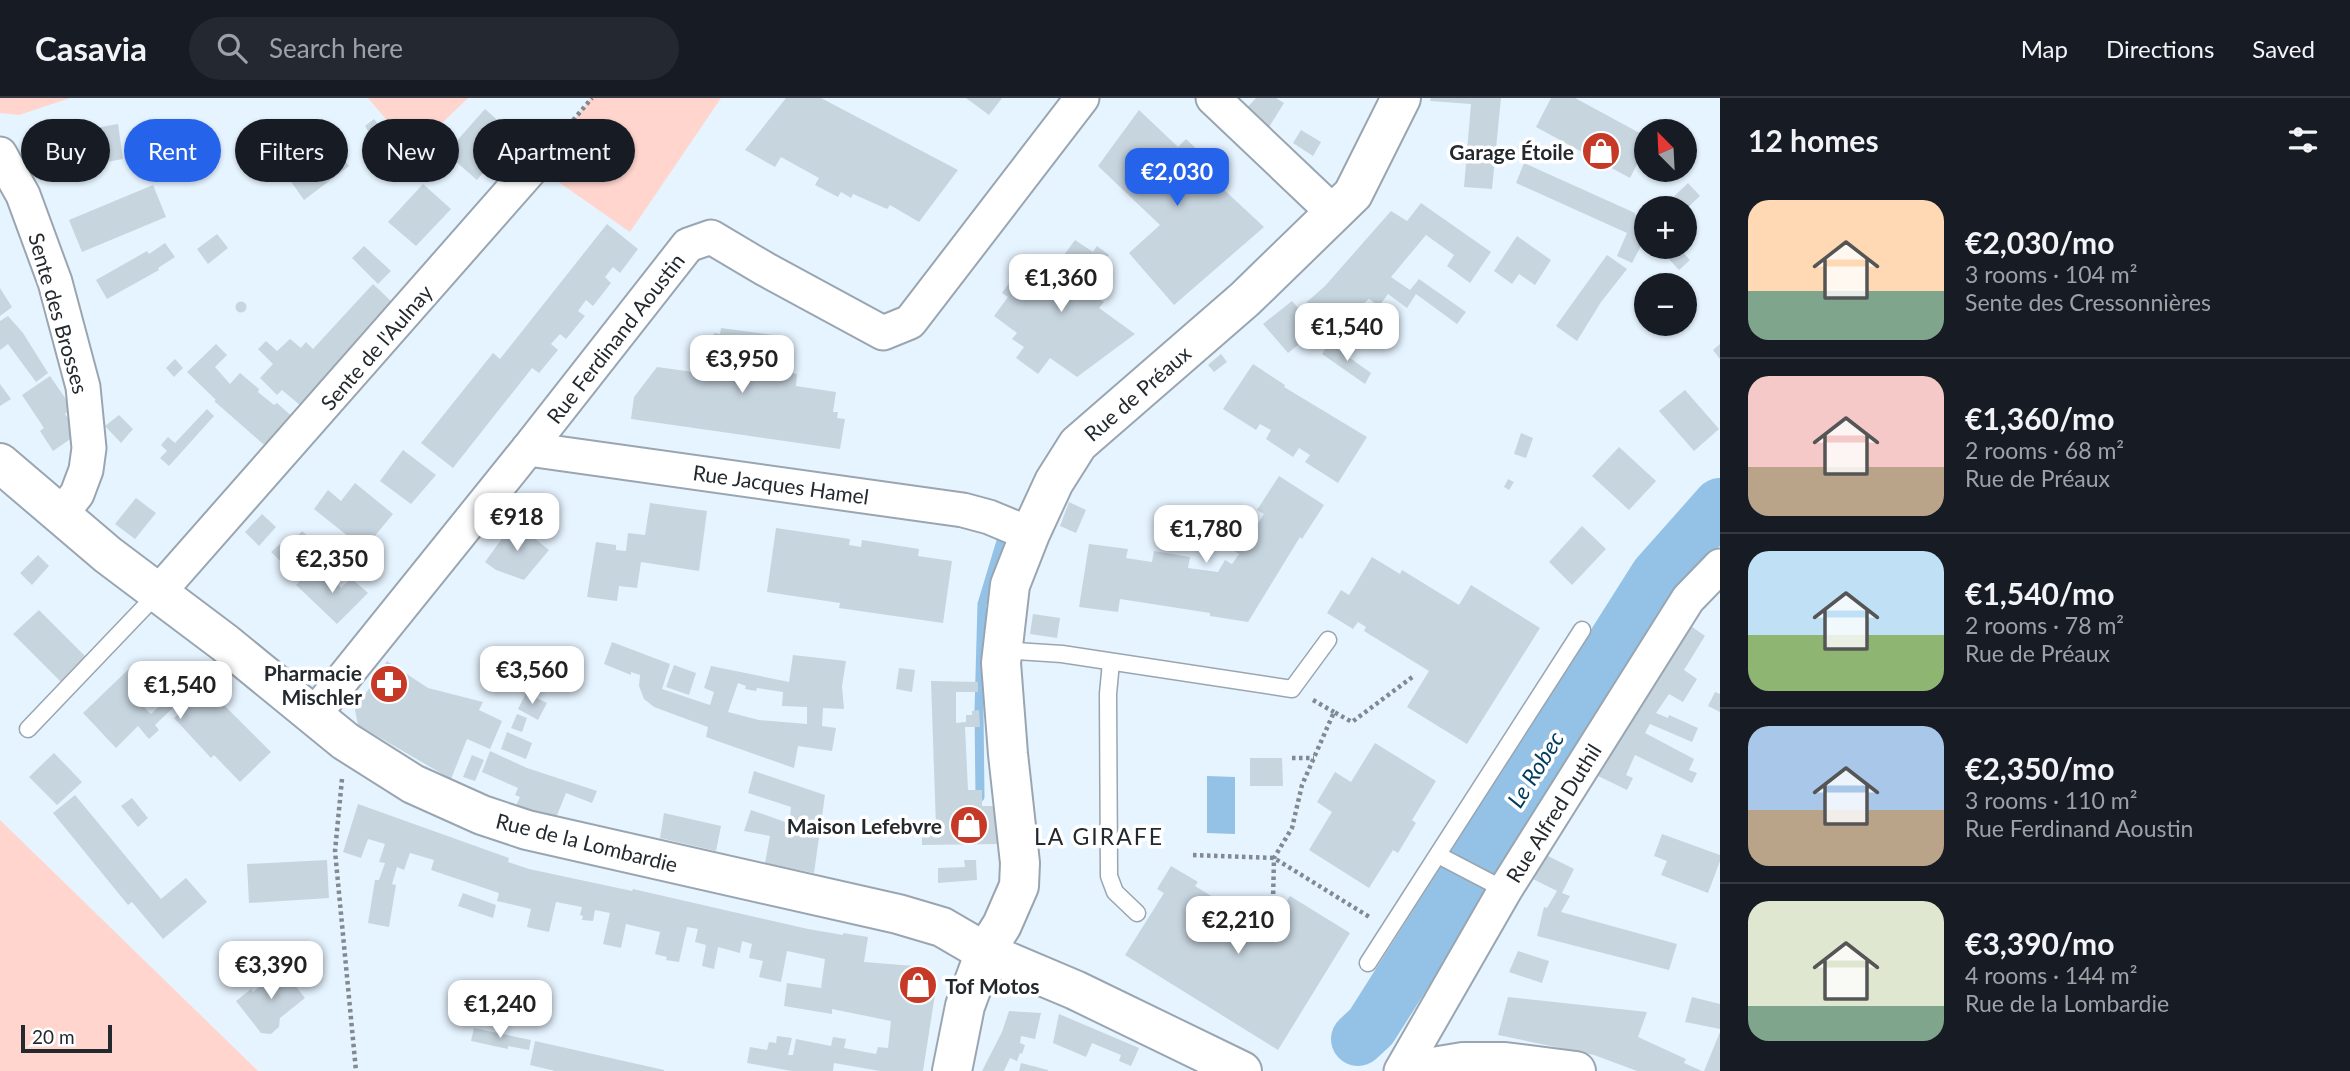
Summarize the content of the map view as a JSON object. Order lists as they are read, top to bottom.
{
  "streets": {
    "main road": ["Rue de Préaux", "Rue de la Lombardie"],
    "street": [
      "Sente des Brosses",
      "Rue Ferdinand Aoustin",
      "Sente de l'Aulnay",
      "Rue Jacques Hamel",
      "Rue Alfred Duthil"
    ]
  },
  "crossings": [
    ["Sente des Brosses", "Rue de la Lombardie"],
    ["Rue Ferdinand Aoustin", "Rue Jacques Hamel"],
    ["Rue Ferdinand Aoustin", "Rue de la Lombardie"],
    ["Sente de l'Aulnay", "Rue de la Lombardie"],
    ["Rue de Préaux", "Rue Jacques Hamel"],
    ["Rue de Préaux", "Rue de la Lombardie"]
  ],
  "districts": ["LA GIRAFE"],
  "water": ["Le Robec"],
  "places": {
    "shop": ["Garage Étoile", "Maison Lefebvre", "Tof Motos"],
    "pharmacy": ["Pharmacie Mischler"]
  },
  "scale_bar": "20 m",
  "north": "top left",
  "page": {
    "header": "Casavia",
    "search": "Search here",
    "nav": ["Map", "Directions", "Saved"],
    "heading": "12 homes",
    "map_buttons": ["+", "−"],
    "chip": [
      "Buy",
      "Rent",
      "Filters",
      "New",
      "Apartment"
    ],
    "price": [
      "€2,030",
      "€1,360",
      "€1,540",
      "€3,950",
      "€918",
      "€1,780",
      "€2,350",
      "€3,560",
      "€1,540",
      "€2,210",
      "€3,390",
      "€1,240"
    ],
    "list": [
      {
        "name": "€2,030/mo",
        "note": "3 rooms · 104 m² · Sente des Cressonnières"
      },
      {
        "name": "€1,360/mo",
        "note": "2 rooms · 68 m² · Rue de Préaux"
      },
      {
        "name": "€1,540/mo",
        "note": "2 rooms · 78 m² · Rue de Préaux"
      },
      {
        "name": "€2,350/mo",
        "note": "3 rooms · 110 m² · Rue Ferdinand Aoustin"
      },
      {
        "name": "€3,390/mo",
        "note": "4 rooms · 144 m² · Rue de la Lombardie"
      }
    ],
    "scale": "20 m"
  }
}
